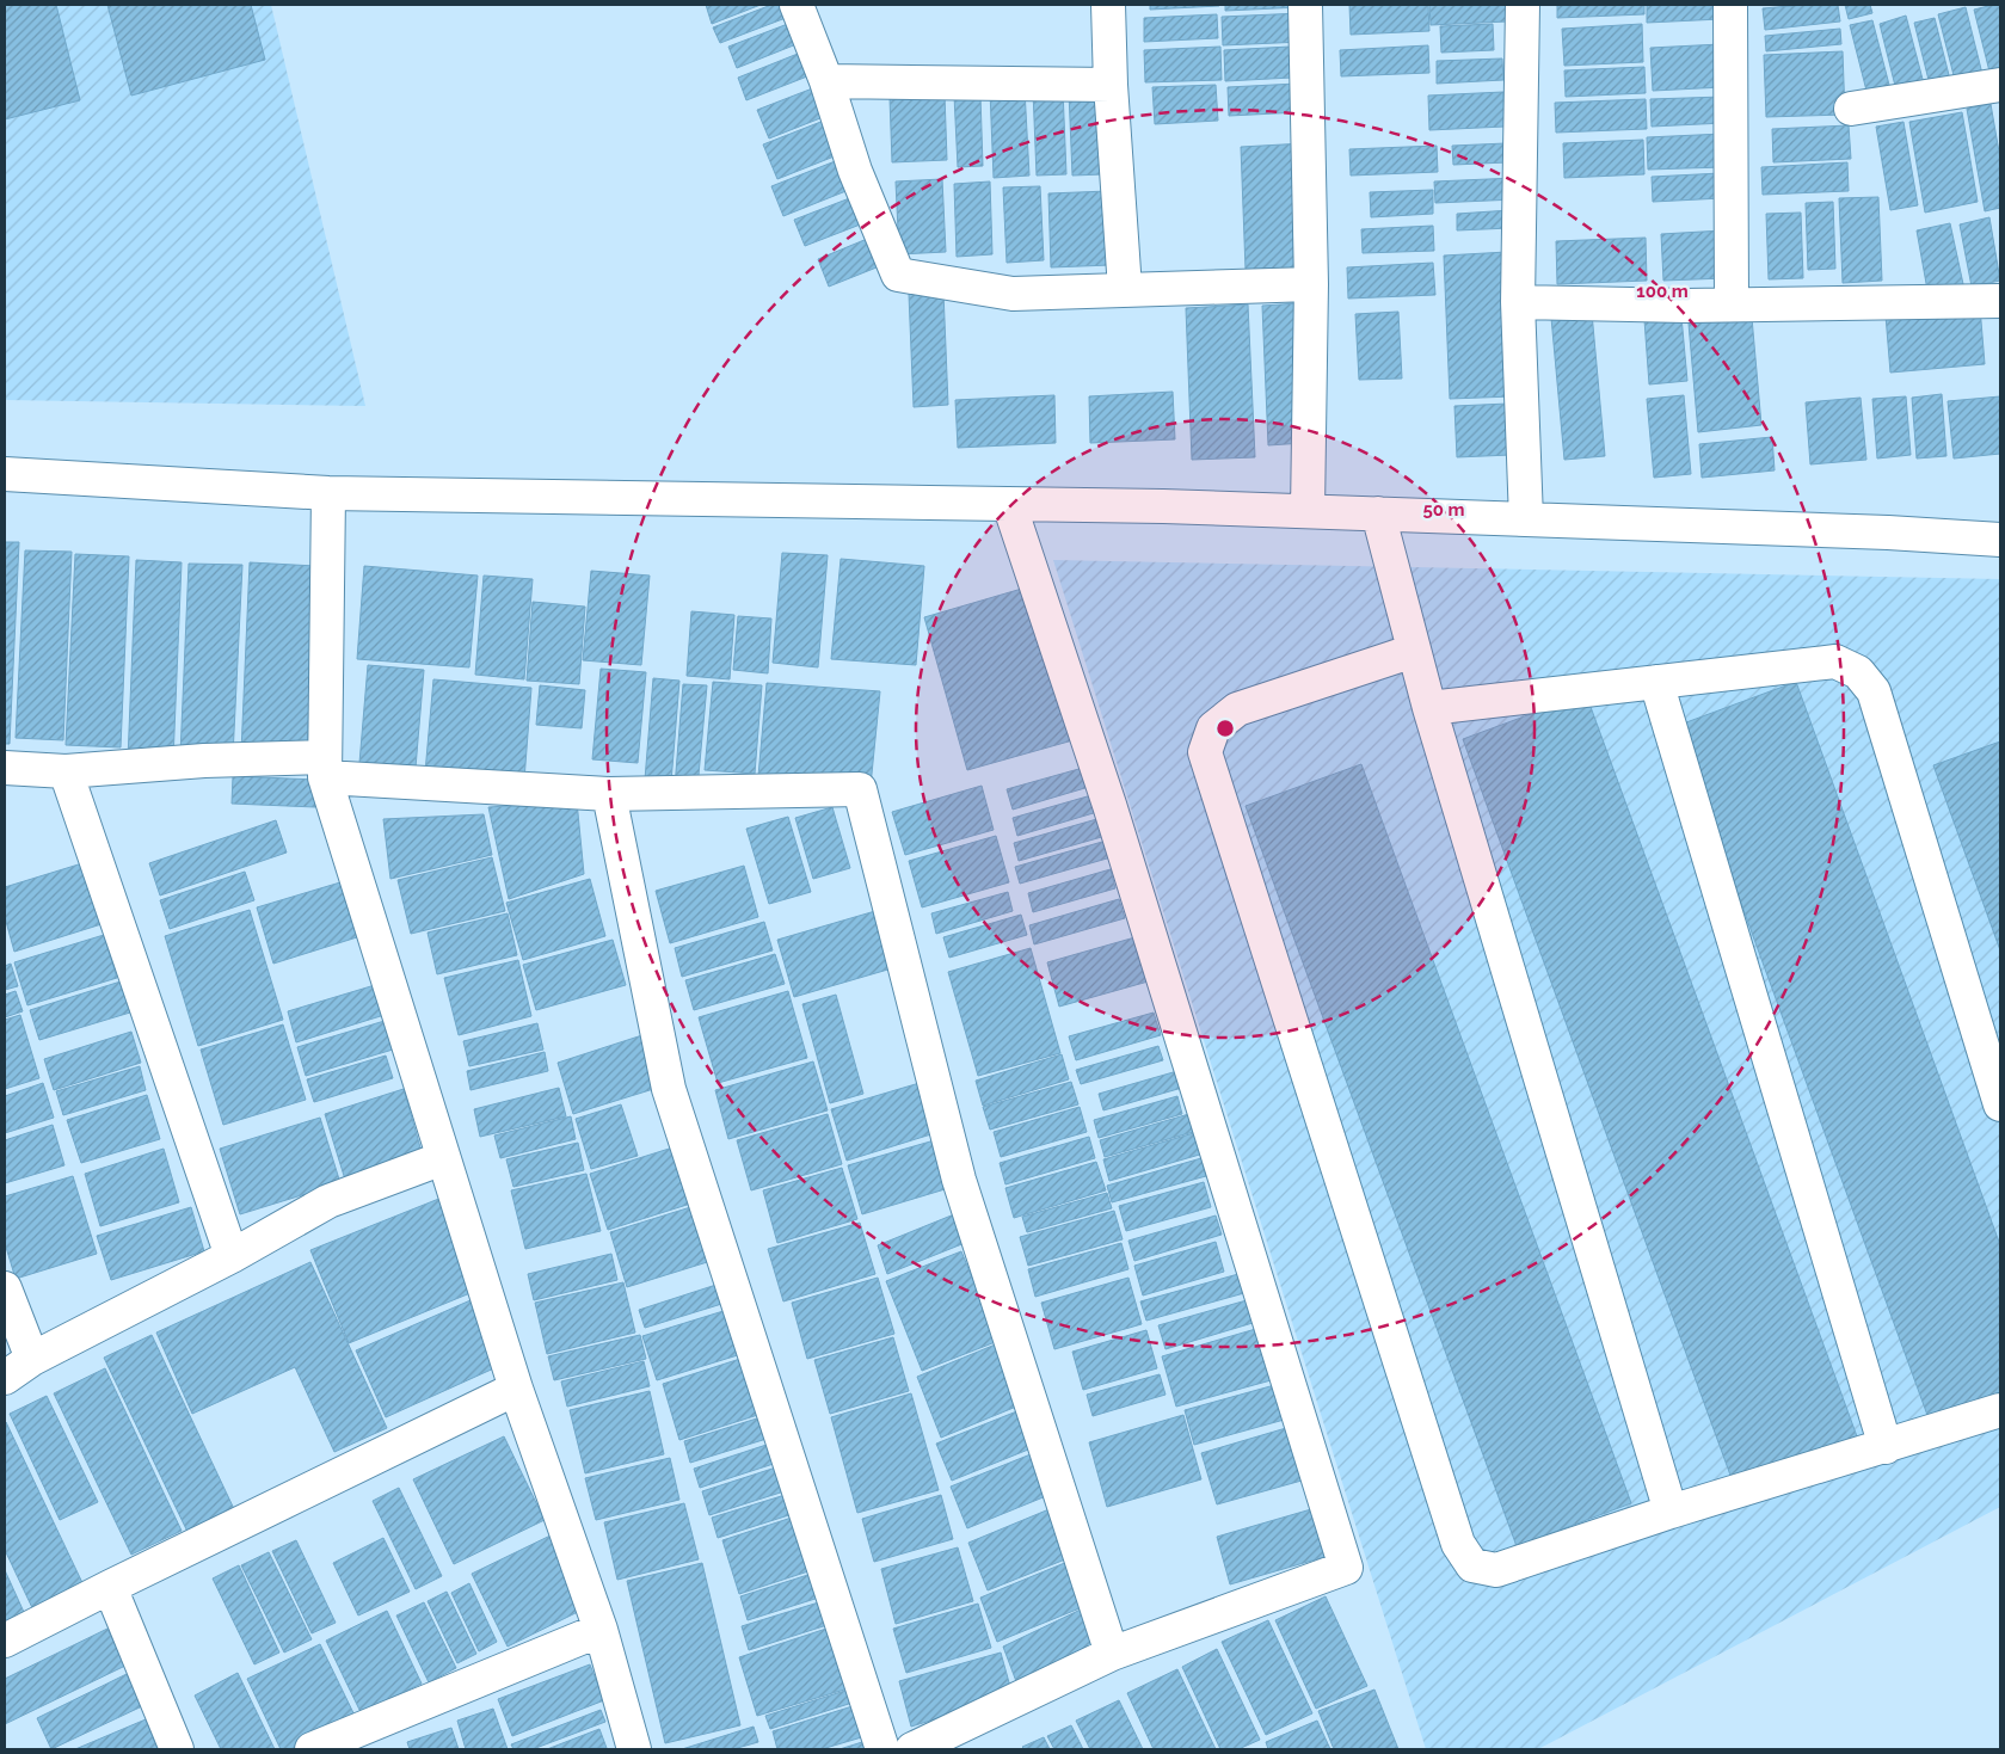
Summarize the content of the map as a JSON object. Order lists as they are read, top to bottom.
{
  "rings": ["100 m", "50 m"]
}
